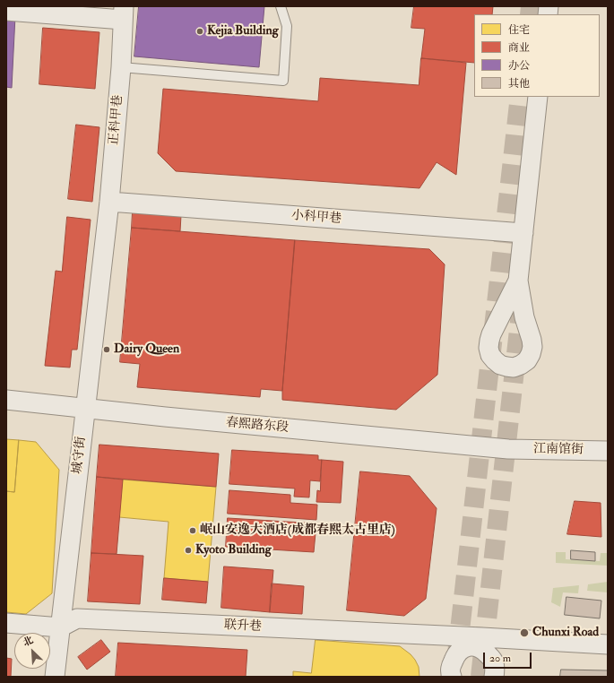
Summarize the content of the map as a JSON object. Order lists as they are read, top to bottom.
{
  "streets": {
    "street": [
      "正科甲巷",
      "小科甲巷",
      "春熙路东段",
      "江南馆街",
      "城守街",
      "联升巷"
    ]
  },
  "crossings": [
    ["正科甲巷", "小科甲巷"],
    ["正科甲巷", "城守街"],
    ["春熙路东段", "江南馆街"],
    ["春熙路东段", "城守街"],
    ["城守街", "联升巷"]
  ],
  "places": [
    "Kejia Building",
    "Dairy Queen",
    "岷山安逸大酒店(成都春熙太古里店)",
    "Kyoto Building",
    "Chunxi Road"
  ],
  "legend": [
    "住宅",
    "商业",
    "办公",
    "其他"
  ],
  "scale_bar": "20 m",
  "north": "top left"
}
